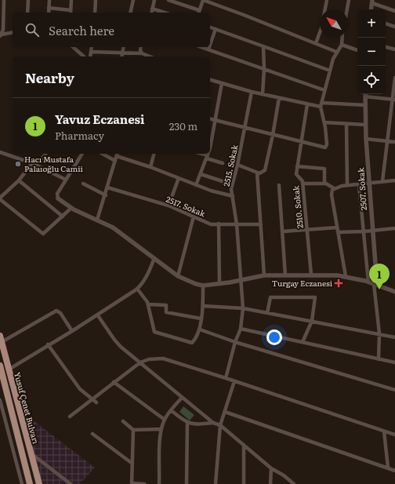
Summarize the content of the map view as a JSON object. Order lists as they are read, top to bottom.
{
  "streets": {
    "highway": ["Yusuf Çenet Bulvarı"],
    "street": [
      "2515. Sokak",
      "2507. Sokak",
      "2517. Sokak",
      "2510. Sokak"
    ]
  },
  "crossings": [
    ["2515. Sokak", "2517. Sokak"]
  ],
  "places": {
    "other": ["Hacı Mustafa Palaıoğlu Camii"],
    "health": ["Turgay Eczanesi"]
  },
  "north": "top left",
  "page": {
    "map_buttons": ["+", "−"],
    "search": "Search here",
    "heading": "Nearby",
    "list": [
      {
        "mark": "1",
        "name": "Yavuz Eczanesi",
        "note": "Pharmacy",
        "value": "230 m"
      }
    ],
    "pins": "1"
  }
}
